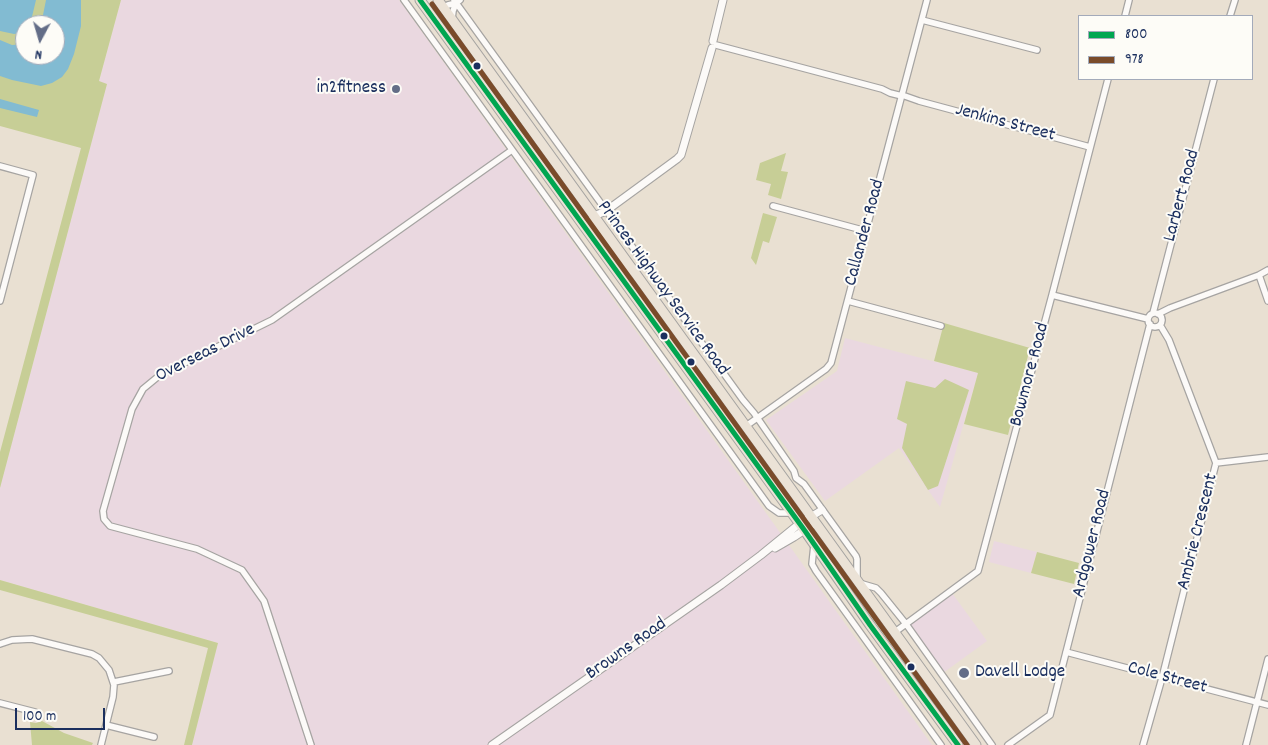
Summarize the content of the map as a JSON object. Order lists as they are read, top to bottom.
{
  "streets": {
    "street": [
      "Jenkins Street",
      "Larbert Road",
      "Callander Road",
      "Princes Highway Service Road",
      "Overseas Drive",
      "Bowmore Road",
      "Ambrie Crescent",
      "Ardgower Road",
      "Browns Road",
      "Cole Street"
    ]
  },
  "crossings": [
    ["Jenkins Street", "Callander Road"],
    ["Jenkins Street", "Bowmore Road"],
    ["Larbert Road", "Ambrie Crescent"],
    ["Larbert Road", "Ardgower Road"],
    ["Callander Road", "Princes Highway Service Road"],
    ["Princes Highway Service Road", "Browns Road"],
    ["Ambrie Crescent", "Ardgower Road"],
    ["Ambrie Crescent", "Cole Street"],
    ["Ardgower Road", "Cole Street"]
  ],
  "places": ["in2fitness", "Davell Lodge"],
  "lines": ["transit line 800", "transit line 978"],
  "legend": ["800", "978"],
  "scale_bar": "100 m",
  "north": "bottom"
}
